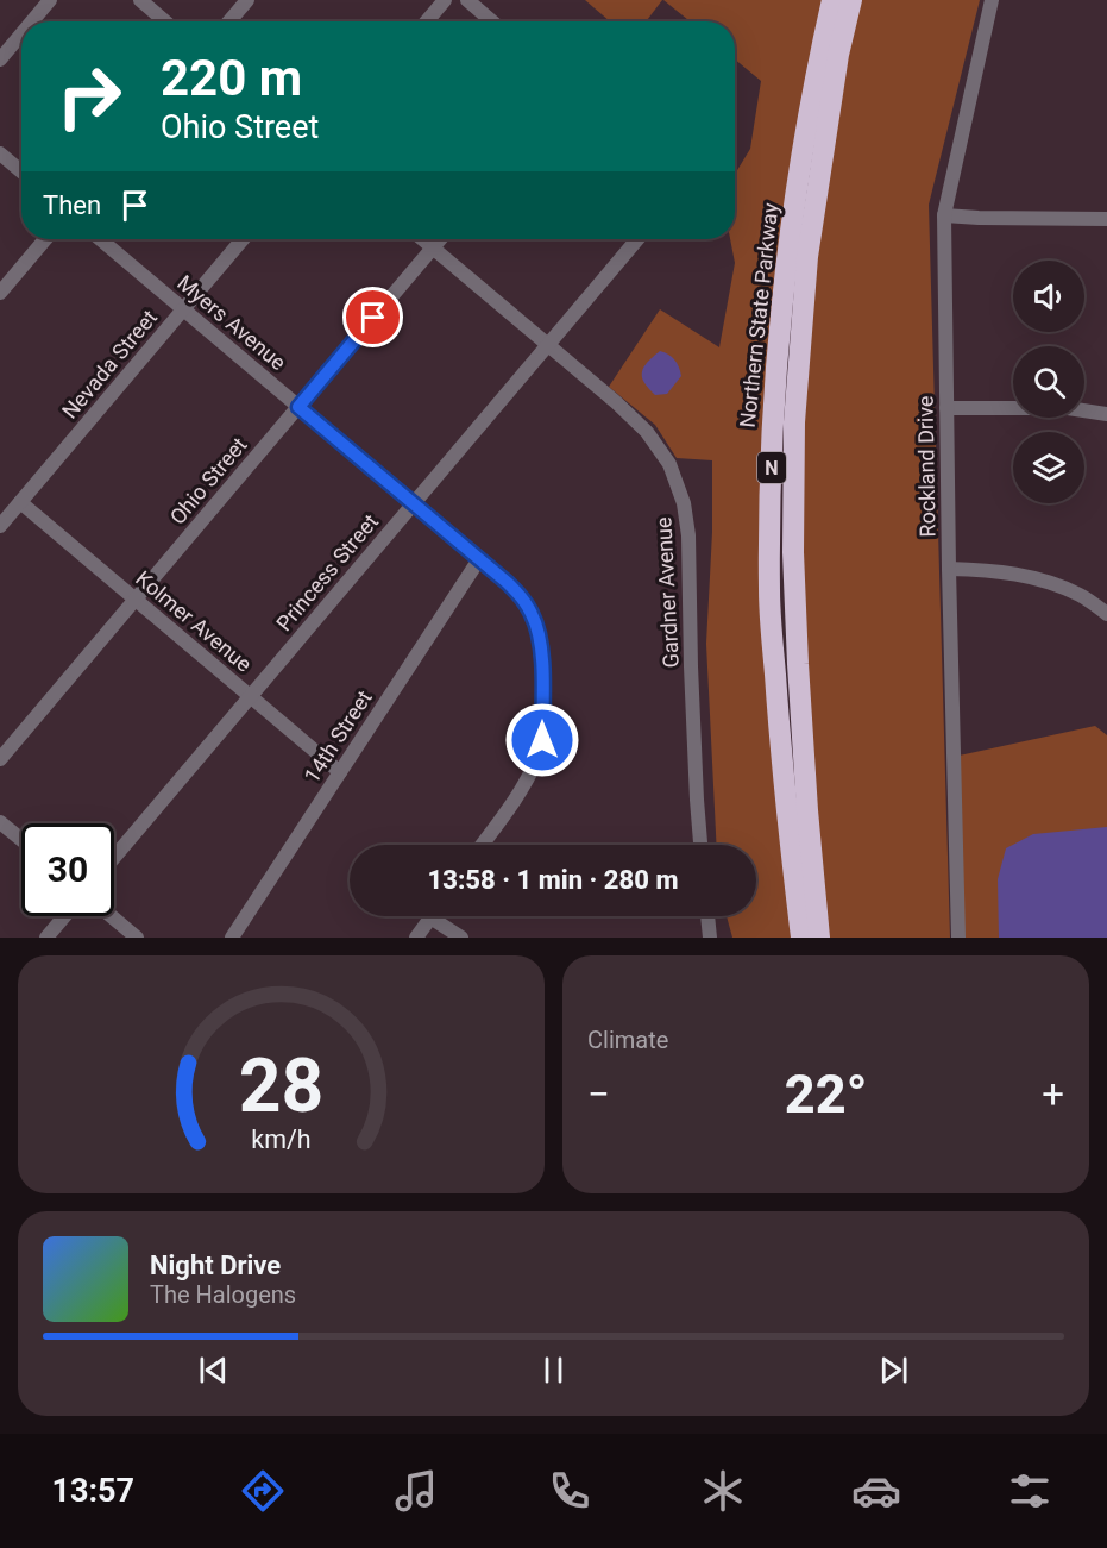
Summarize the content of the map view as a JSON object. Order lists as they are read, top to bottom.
{
  "streets": {
    "highway": ["Northern State Parkway", "N"],
    "street": [
      "Myers Avenue",
      "Nevada Street",
      "Rockland Drive",
      "Ohio Street",
      "Princess Street",
      "Gardner Avenue",
      "Kolmer Avenue",
      "14th Street"
    ]
  },
  "crossings": [
    ["Myers Avenue", "Nevada Street"],
    ["Myers Avenue", "Ohio Street"],
    ["Myers Avenue", "Princess Street"],
    ["Myers Avenue", "14th Street"],
    ["Nevada Street", "Kolmer Avenue"],
    ["Ohio Street", "Gardner Avenue"],
    ["Ohio Street", "Kolmer Avenue"],
    ["Princess Street", "Gardner Avenue"],
    ["Princess Street", "Kolmer Avenue"],
    ["Kolmer Avenue", "14th Street"]
  ],
  "page": {
    "turn": ["220 m", "Ohio Street"],
    "then": "Then",
    "limit": "30",
    "trip": "13:58 · 1 min · 280 m",
    "tile": "Climate",
    "heat": ["−", "22°", "+"],
    "song": ["Night Drive", "The Halogens"],
    "tabs": "13:57",
    "gauge": ["28", "km/h"]
  }
}
